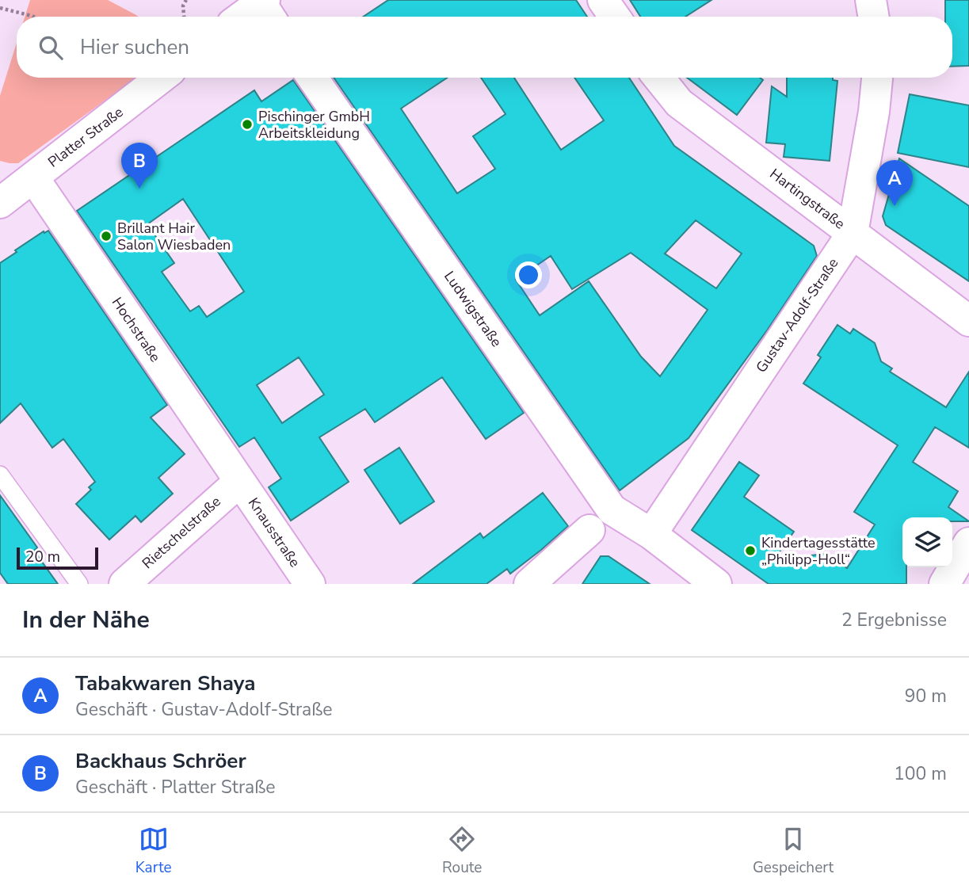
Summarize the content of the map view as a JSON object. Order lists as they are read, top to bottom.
{
  "streets": {
    "street": [
      "Platter Straße",
      "Hartingstraße",
      "Ludwigstraße",
      "Gustav-Adolf-Straße",
      "Hochstraße",
      "Rietschelstraße",
      "Knausstraße"
    ]
  },
  "crossings": [
    ["Platter Straße", "Hochstraße"],
    ["Hartingstraße", "Gustav-Adolf-Straße"],
    ["Ludwigstraße", "Gustav-Adolf-Straße"],
    ["Hochstraße", "Rietschelstraße"],
    ["Hochstraße", "Knausstraße"],
    ["Rietschelstraße", "Knausstraße"]
  ],
  "places": ["Pischinger GmbH Arbeitskleidung", "Brillant Hair Salon Wiesbaden", "Kindertagesstätte „Philipp-Holl“"],
  "scale_bar": "20 m",
  "page": {
    "search": "Hier suchen",
    "pins": ["B", "A"],
    "scale": "20 m",
    "heading": ["In der Nähe", "2 Ergebnisse"],
    "list": [
      {
        "mark": "A",
        "name": "Tabakwaren Shaya",
        "note": "Geschäft · Gustav-Adolf-Straße",
        "value": "90 m"
      },
      {
        "mark": "B",
        "name": "Backhaus Schröer",
        "note": "Geschäft · Platter Straße",
        "value": "100 m"
      }
    ],
    "nav": ["Karte", "Route", "Gespeichert"]
  }
}
